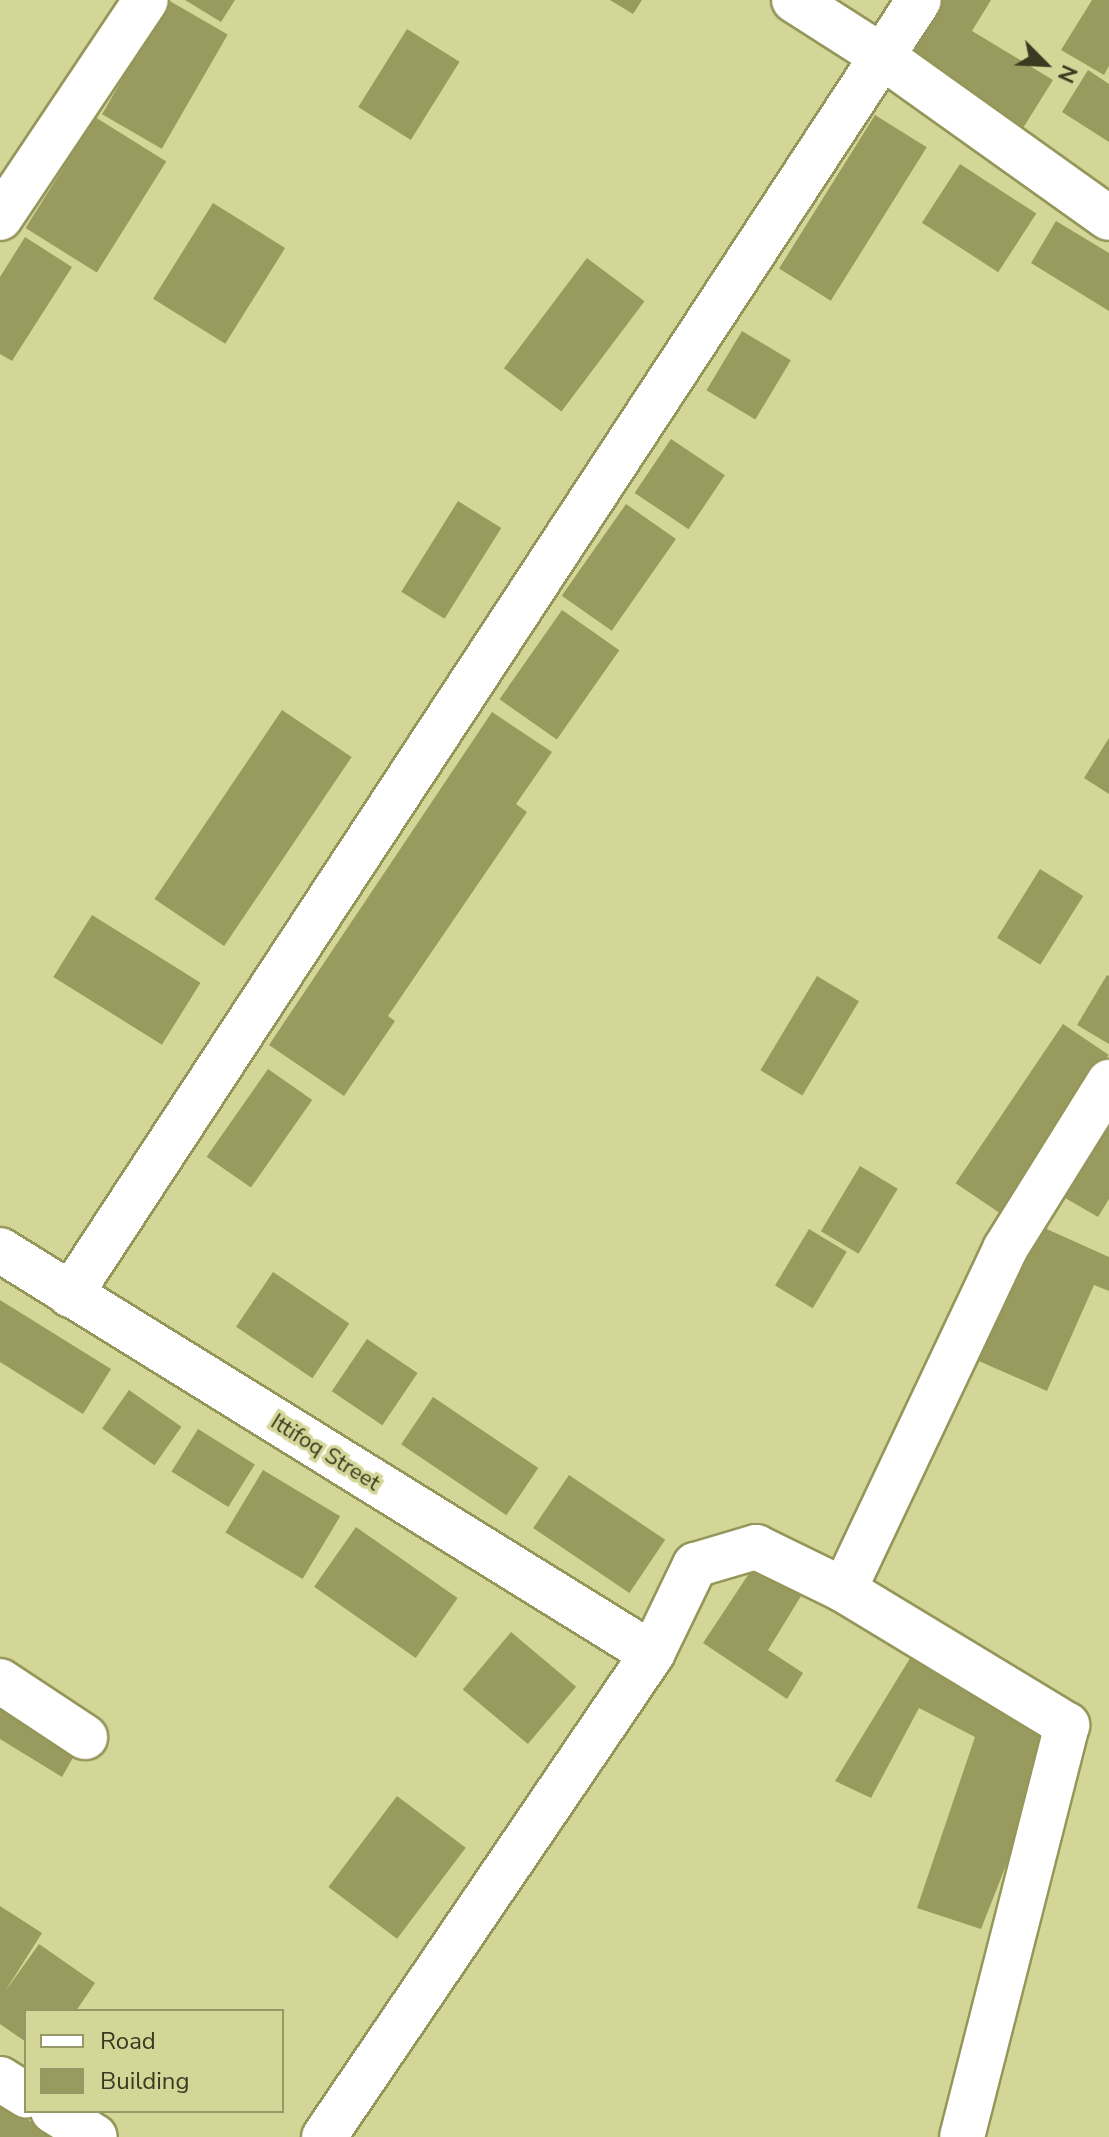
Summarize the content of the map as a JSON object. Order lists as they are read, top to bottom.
{
  "streets": {
    "street": ["Ittifoq Street"]
  },
  "legend": ["Road", "Building"],
  "north": "bottom right"
}
